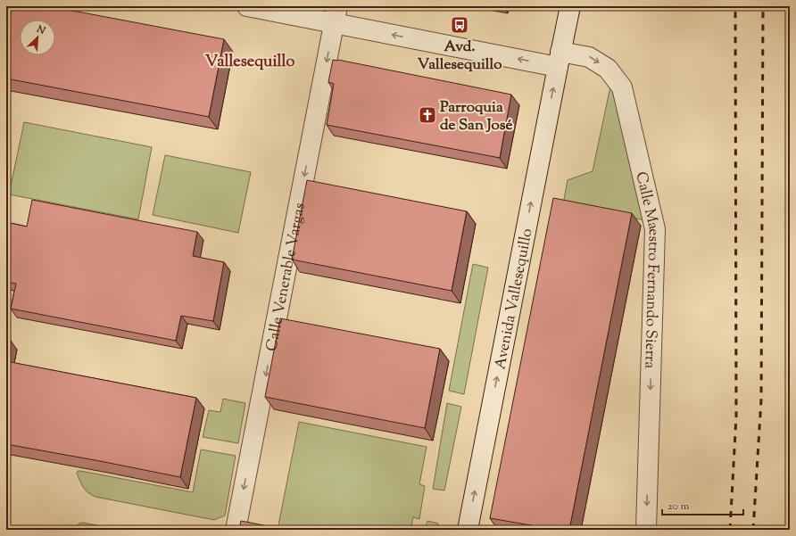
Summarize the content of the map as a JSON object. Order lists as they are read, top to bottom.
{
  "streets": {
    "street": ["Calle Maestro Fernando Sierra", "Calle Venerable Vargas", "Avenida Vallesequillo"]
  },
  "crossings": [
    ["Calle Maestro Fernando Sierra", "Calle Venerable Vargas"],
    ["Calle Maestro Fernando Sierra", "Avenida Vallesequillo"]
  ],
  "one_way": ["Calle Venerable Vargas", "Avenida Vallesequillo"],
  "districts": ["Vallesequillo"],
  "places": {
    "bus stop": ["Avd. Vallesequillo"],
    "church": ["Parroquia de San José"]
  },
  "scale_bar": "20 m",
  "north": "top right"
}
